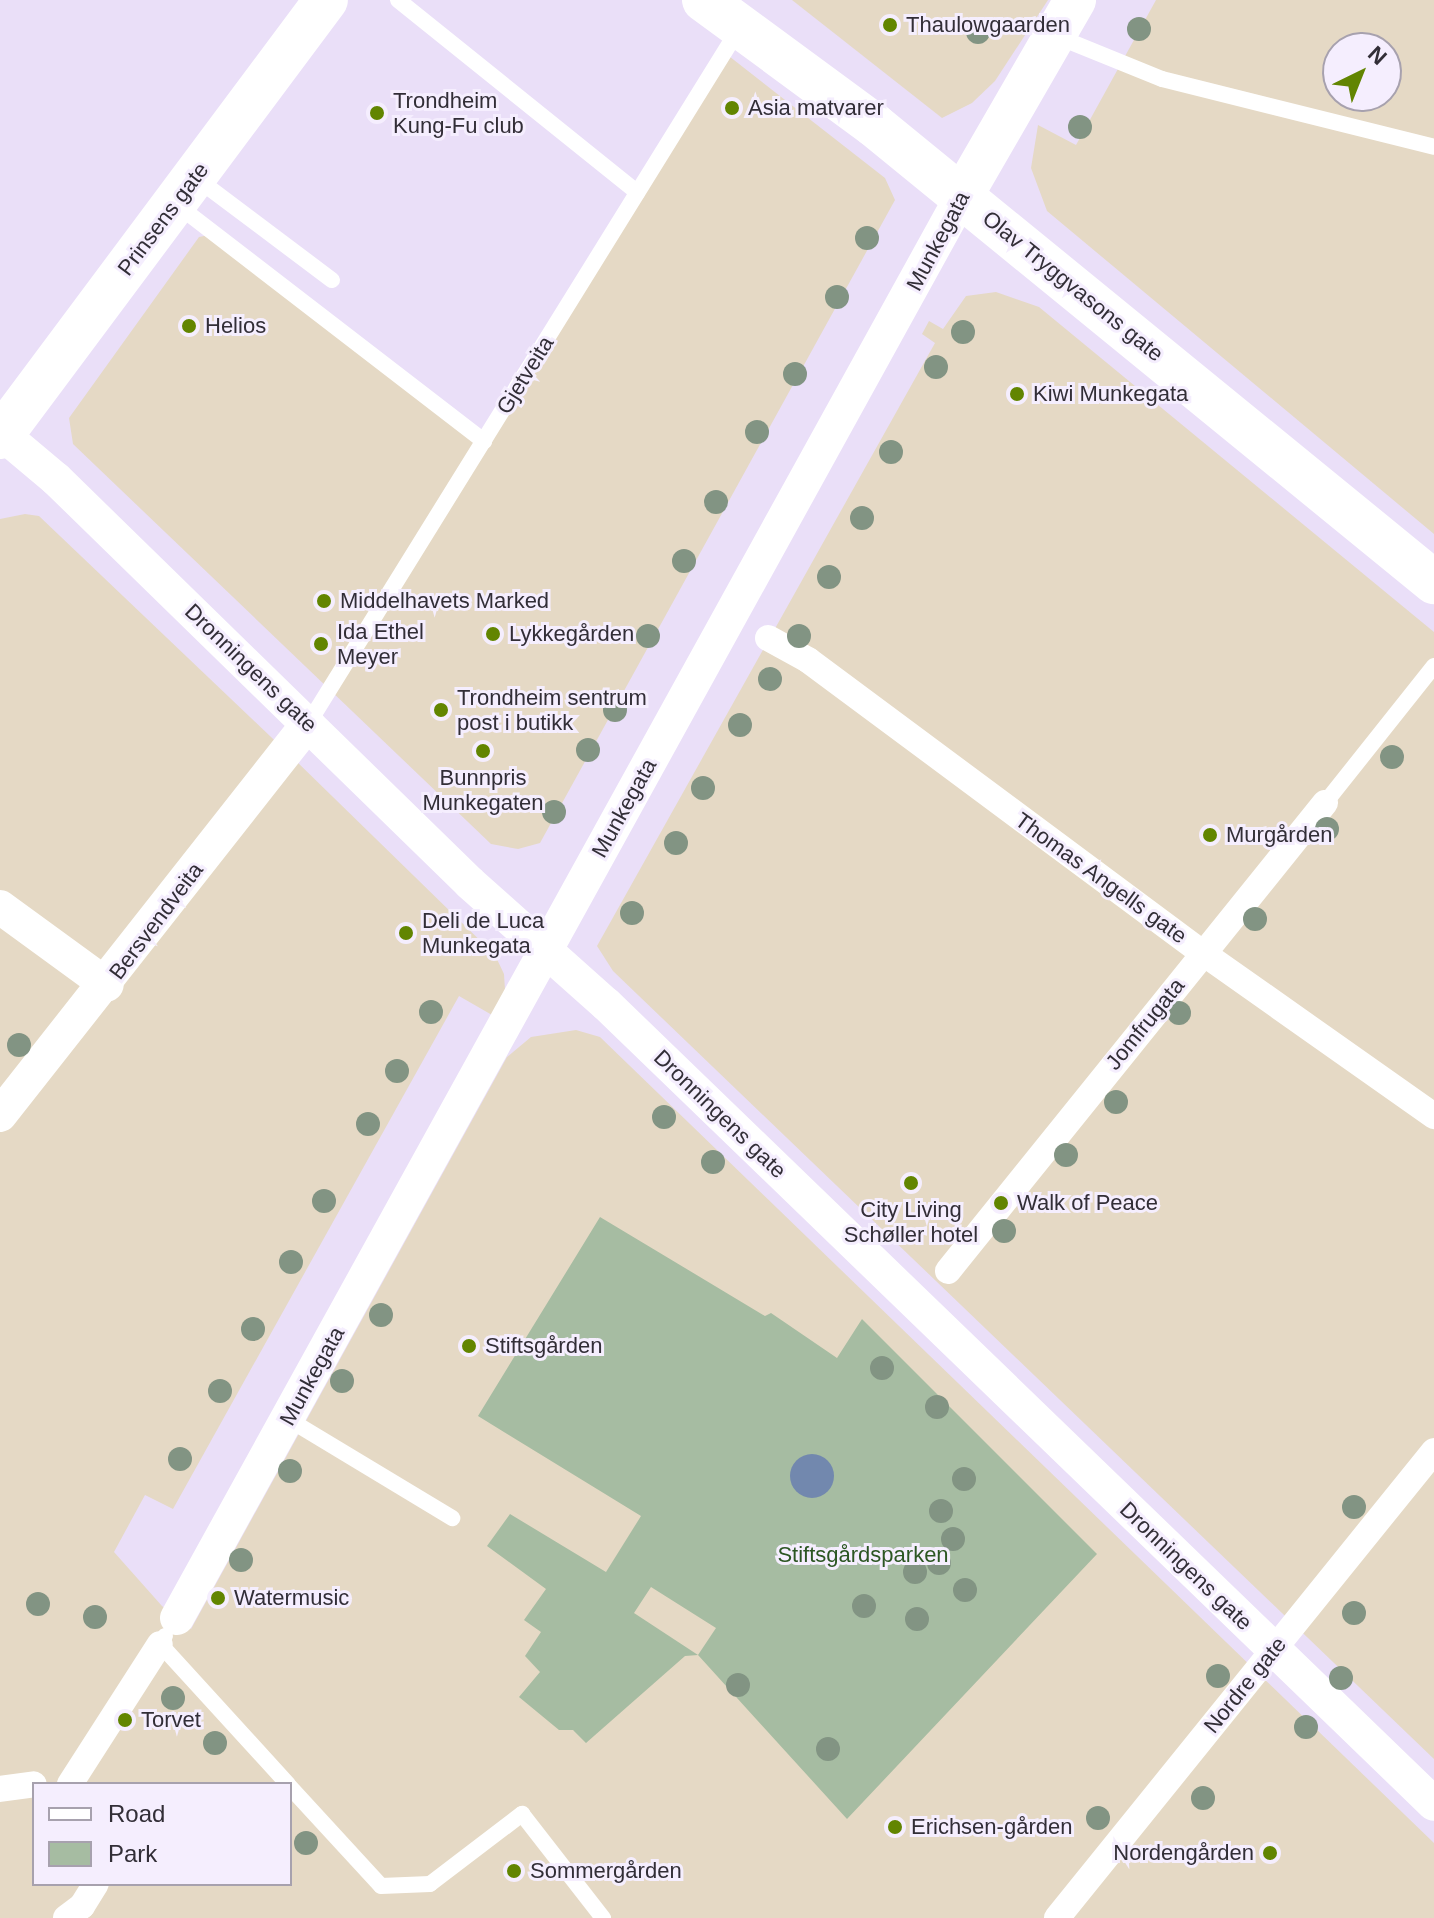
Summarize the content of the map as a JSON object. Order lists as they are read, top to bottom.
{
  "streets": {
    "main road": ["Prinsens gate", "Olav Tryggvasons gate"],
    "street": [
      "Munkegata",
      "Dronningens gate",
      "Thomas Angells gate",
      "Bersvendveita",
      "Jomfrugata",
      "Nordre gate"
    ],
    "lane": ["Gjetveita"]
  },
  "crossings": [
    ["Prinsens gate", "Dronningens gate"],
    ["Munkegata", "Olav Tryggvasons gate"],
    ["Munkegata", "Dronningens gate"],
    ["Olav Tryggvasons gate", "Gjetveita"],
    ["Gjetveita", "Dronningens gate"],
    ["Gjetveita", "Bersvendveita"],
    ["Dronningens gate", "Bersvendveita"],
    ["Dronningens gate", "Nordre gate"],
    ["Thomas Angells gate", "Jomfrugata"]
  ],
  "parks": ["Stiftsgårdsparken"],
  "places": [
    "Thaulowgaarden",
    "Asia matvarer",
    "Trondheim Kung-Fu club",
    "Helios",
    "Kiwi Munkegata",
    "Middelhavets Marked",
    "Lykkegården",
    "Ida Ethel Meyer",
    "Trondheim sentrum post i butikk",
    "Bunnpris Munkegaten",
    "Murgården",
    "Deli de Luca Munkegata",
    "City Living Schøller hotel",
    "Walk of Peace",
    "Stiftsgården",
    "Watermusic",
    "Torvet",
    "Erichsen-gården",
    "Nordengården",
    "Sommergården"
  ],
  "legend": ["Road", "Park"],
  "north": "top right"
}
